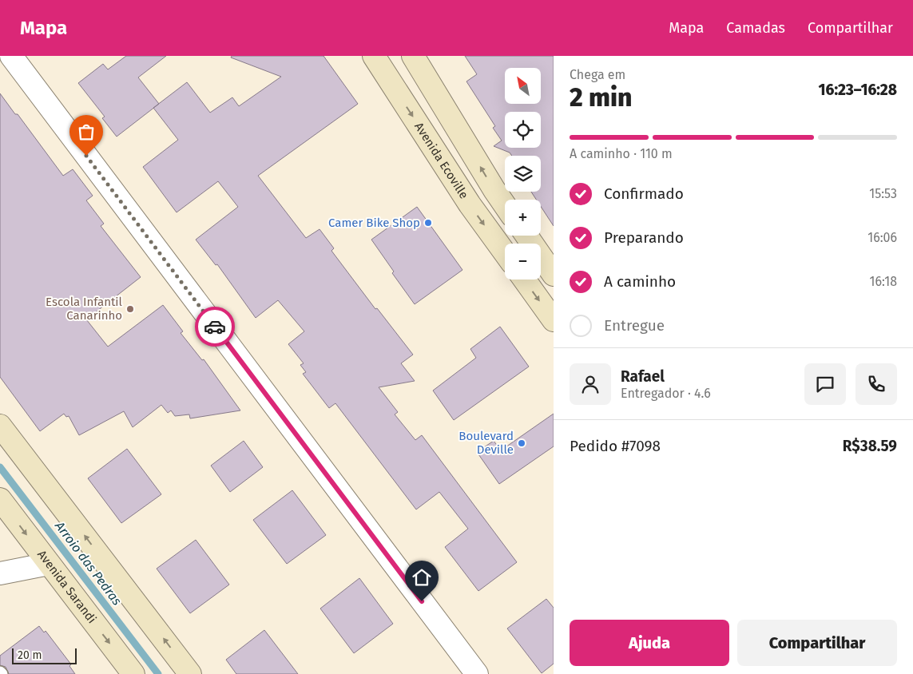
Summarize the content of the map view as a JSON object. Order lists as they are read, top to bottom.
{
  "streets": {
    "street": ["Avenida Ecoville", "Avenida Sarandi"]
  },
  "water": ["Arroio das Pedras"],
  "places": ["Camer Bike Shop", "Escola Infantil Canarinho", "Boulevard Deville"],
  "scale_bar": "20 m",
  "north": "top left",
  "page": {
    "header": "Mapa",
    "nav": ["Mapa", "Camadas", "Compartilhar"],
    "heading": ["2 min", "Chega em", "16:23–16:28"],
    "panel": [
      "Rafael",
      "Entregador · 4.6",
      "Pedido #7098",
      "R$38.59"
    ],
    "map_buttons": ["+", "−"],
    "bar": "A caminho · 110 m",
    "list": [
      ["Confirmado", "15:53"],
      ["Preparando", "16:06"],
      ["A caminho", "16:18"],
      "Entregue"
    ],
    "buttons": ["Ajuda", "Compartilhar"],
    "scale": "20 m"
  }
}
